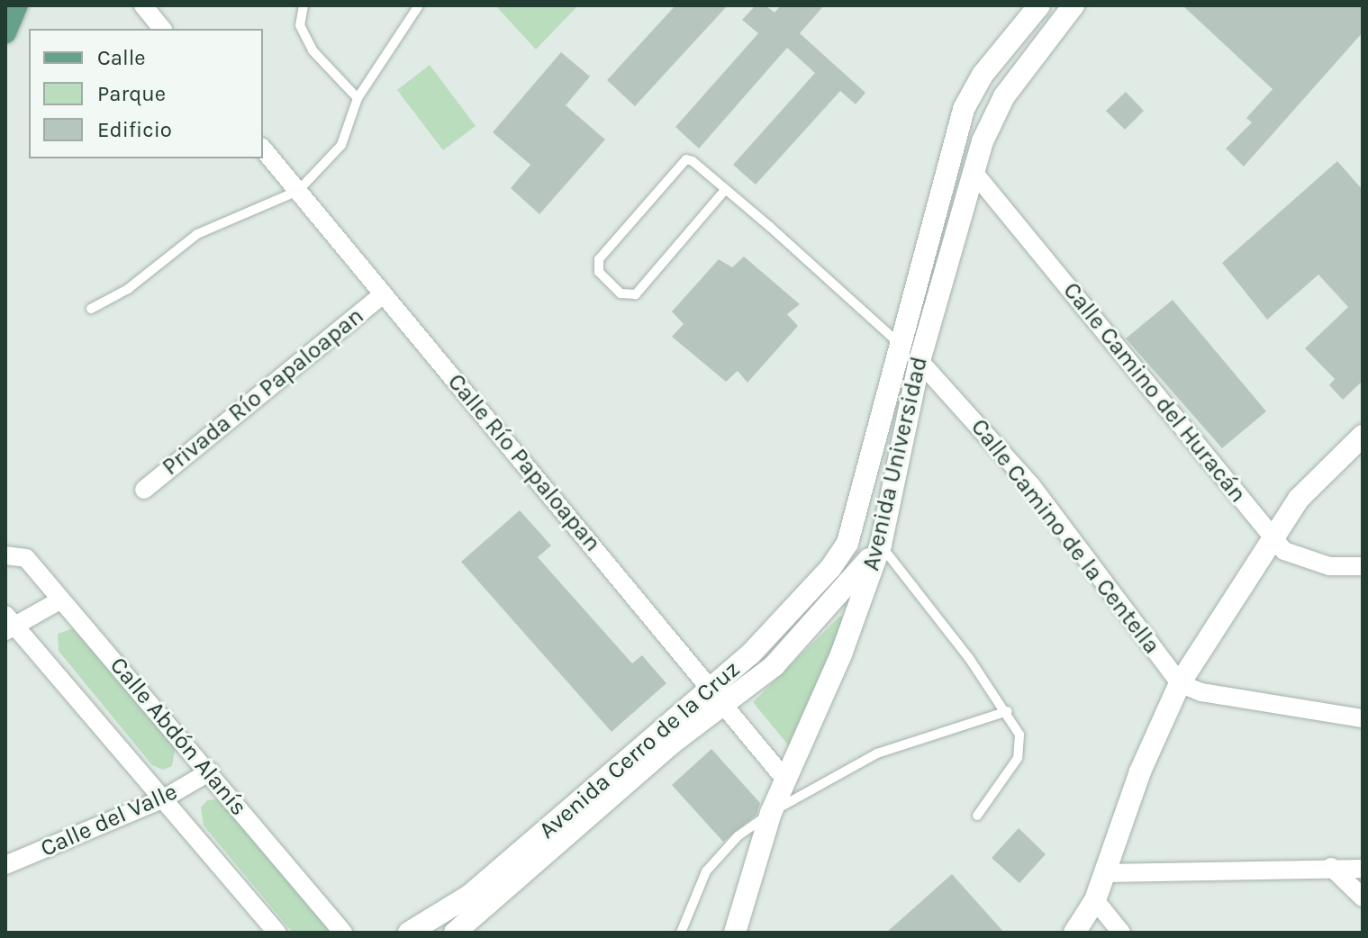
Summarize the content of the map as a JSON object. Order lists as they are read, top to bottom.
{
  "streets": {
    "street": [
      "Privada Río Papaloapan",
      "Calle Camino del Huracán",
      "Calle Río Papaloapan",
      "Avenida Universidad",
      "Calle Camino de la Centella",
      "Calle Abdón Alanís",
      "Avenida Cerro de la Cruz",
      "Calle del Valle"
    ]
  },
  "crossings": [
    ["Privada Río Papaloapan", "Calle Río Papaloapan"],
    ["Calle Camino del Huracán", "Avenida Universidad"],
    ["Calle Río Papaloapan", "Avenida Universidad"],
    ["Calle Río Papaloapan", "Avenida Cerro de la Cruz"],
    ["Avenida Universidad", "Calle Camino de la Centella"],
    ["Avenida Universidad", "Avenida Cerro de la Cruz"],
    ["Calle Abdón Alanís", "Calle del Valle"]
  ],
  "legend": ["Calle", "Parque", "Edificio"]
}
